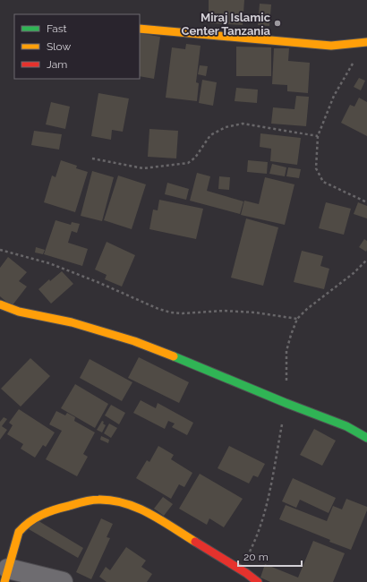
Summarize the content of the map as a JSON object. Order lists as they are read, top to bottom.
{
  "places": ["Miraj Islamic Center Tanzania"],
  "legend": ["Fast", "Slow", "Jam"],
  "scale_bar": "20 m"
}
